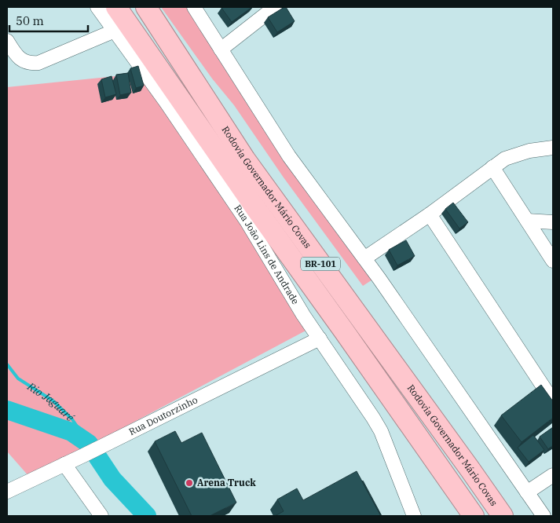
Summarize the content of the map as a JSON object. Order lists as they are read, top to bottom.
{
  "streets": {
    "highway": ["Rodovia Governador Mário Covas", "BR-101"],
    "street": ["Rua João Lins de Andrade", "Rua Doutorzinho"]
  },
  "crossings": [
    ["Rua João Lins de Andrade", "Rua Doutorzinho"]
  ],
  "water": ["Rio Jaguaré"],
  "places": ["Arena Truck"],
  "scale_bar": "50 m"
}
